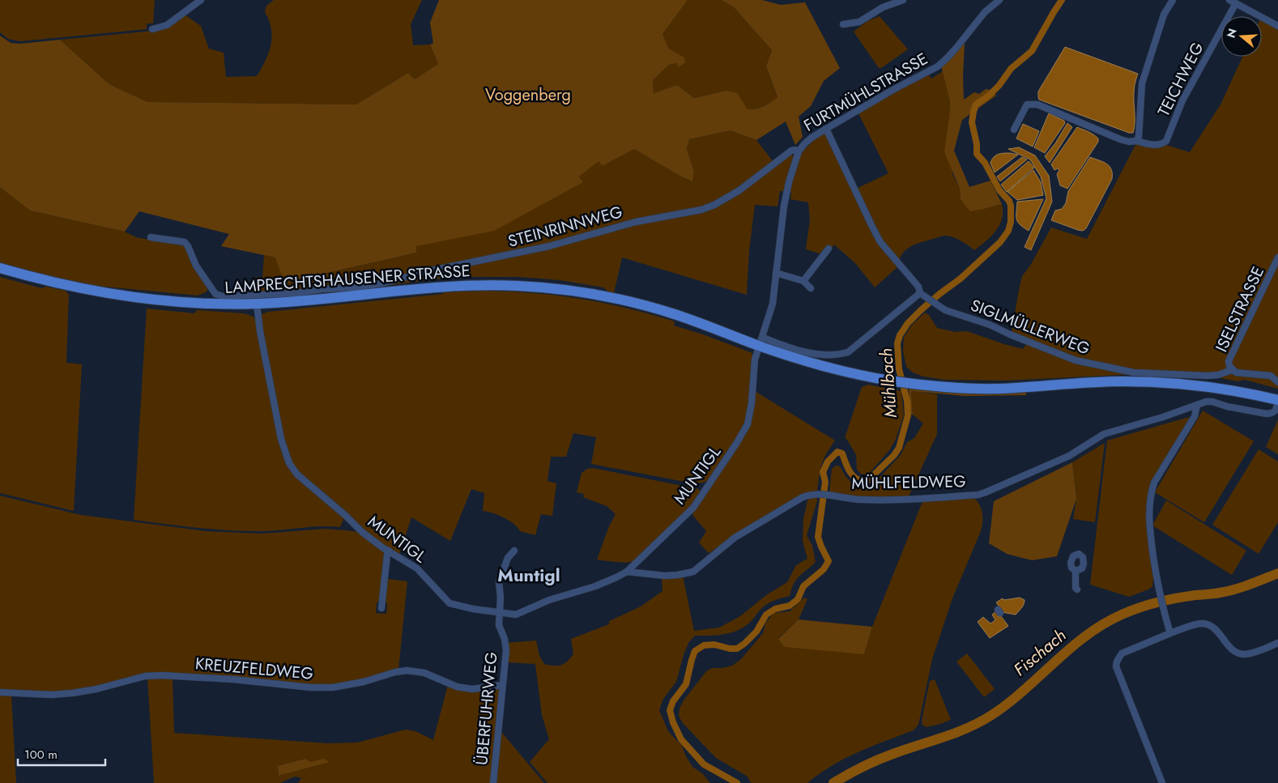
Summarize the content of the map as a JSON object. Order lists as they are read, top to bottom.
{
  "streets": {
    "main road": ["LAMPRECHTSHAUSENER STRASSE"],
    "street": [
      "TEICHWEG",
      "FURTMÜHLSTRASSE",
      "STEINRINNWEG",
      "ISELSTRASSE",
      "SIGLMÜLLERWEG",
      "MUNTIGL",
      "MÜHLFELDWEG",
      "KREUZFELDWEG",
      "ÜBERFUHRWEG"
    ]
  },
  "crossings": [
    ["FURTMÜHLSTRASSE", "STEINRINNWEG"],
    ["FURTMÜHLSTRASSE", "LAMPRECHTSHAUSENER STRASSE"],
    ["FURTMÜHLSTRASSE", "SIGLMÜLLERWEG"],
    ["FURTMÜHLSTRASSE", "MUNTIGL"],
    ["LAMPRECHTSHAUSENER STRASSE", "MUNTIGL"],
    ["ISELSTRASSE", "SIGLMÜLLERWEG"],
    ["MUNTIGL", "MÜHLFELDWEG"],
    ["MUNTIGL", "ÜBERFUHRWEG"],
    ["KREUZFELDWEG", "ÜBERFUHRWEG"]
  ],
  "districts": ["Muntigl"],
  "water": ["Mühlbach", "Fischach"],
  "parks": ["Voggenberg"],
  "scale_bar": "100 m",
  "north": "left"
}
